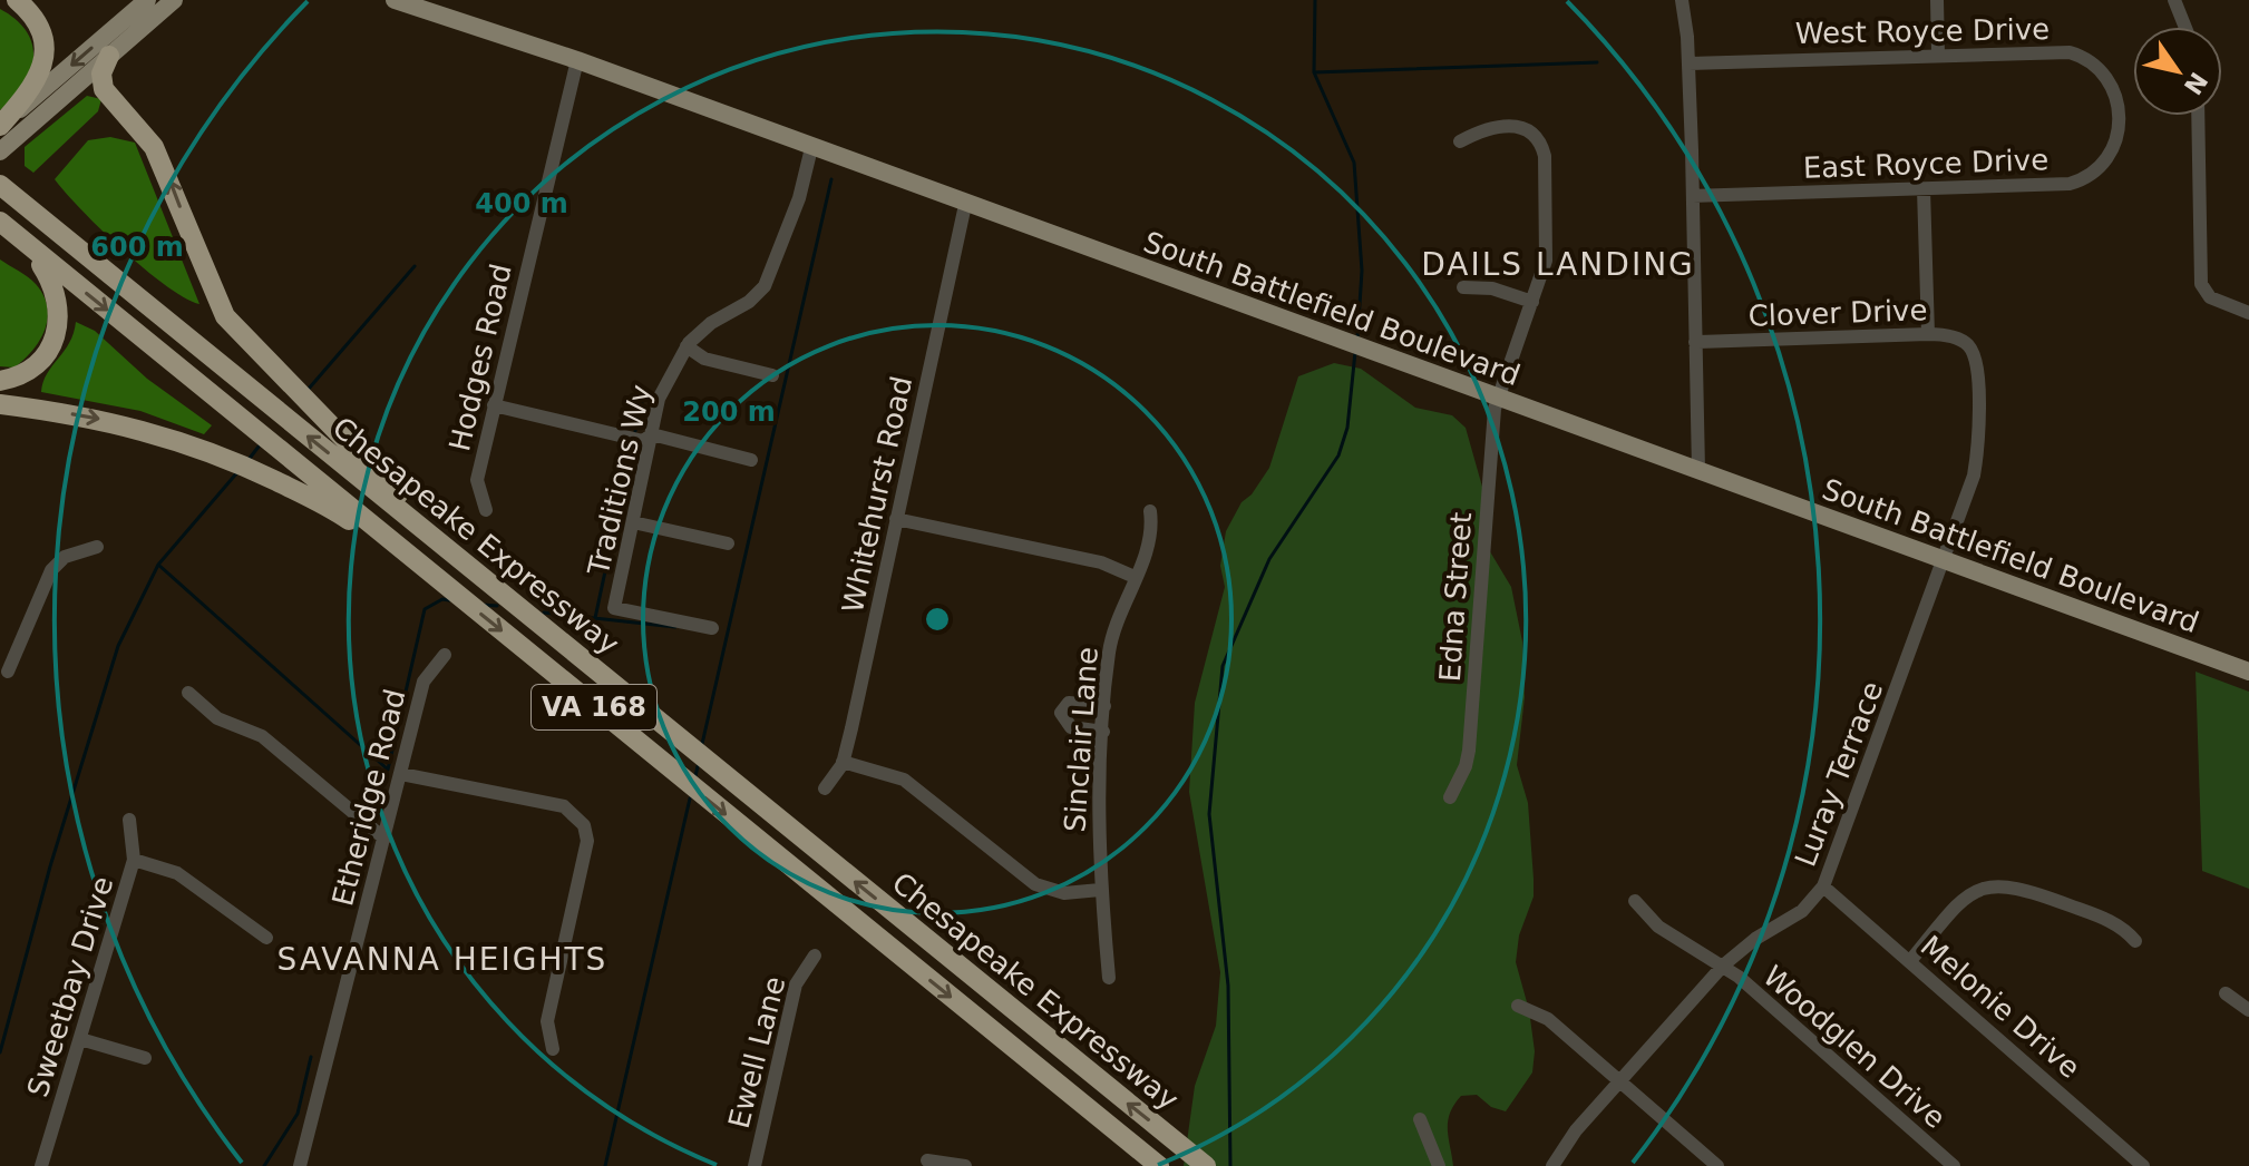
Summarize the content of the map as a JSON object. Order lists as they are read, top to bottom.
{
  "streets": {
    "highway": ["Chesapeake Expressway", "VA 168"],
    "main road": ["South Battlefield Boulevard"],
    "street": [
      "West Royce Drive",
      "East Royce Drive",
      "Clover Drive",
      "Hodges Road",
      "Traditions Wy",
      "Whitehurst Road",
      "Edna Street",
      "Sinclair Lane",
      "Luray Terrace",
      "Etheridge Road",
      "Sweetbay Drive",
      "Melonie Drive",
      "Woodglen Drive",
      "Ewell Lane"
    ]
  },
  "crossings": [
    ["West Royce Drive", "East Royce Drive"],
    ["South Battlefield Boulevard", "Clover Drive"],
    ["South Battlefield Boulevard", "Hodges Road"],
    ["South Battlefield Boulevard", "Traditions Wy"],
    ["South Battlefield Boulevard", "Whitehurst Road"],
    ["South Battlefield Boulevard", "Edna Street"],
    ["South Battlefield Boulevard", "Luray Terrace"],
    ["Clover Drive", "Luray Terrace"],
    ["Luray Terrace", "Melonie Drive"],
    ["Luray Terrace", "Woodglen Drive"]
  ],
  "districts": ["DAILS LANDING", "SAVANNA HEIGHTS"],
  "north": "bottom right",
  "rings": ["400 m", "600 m", "200 m"]
}
